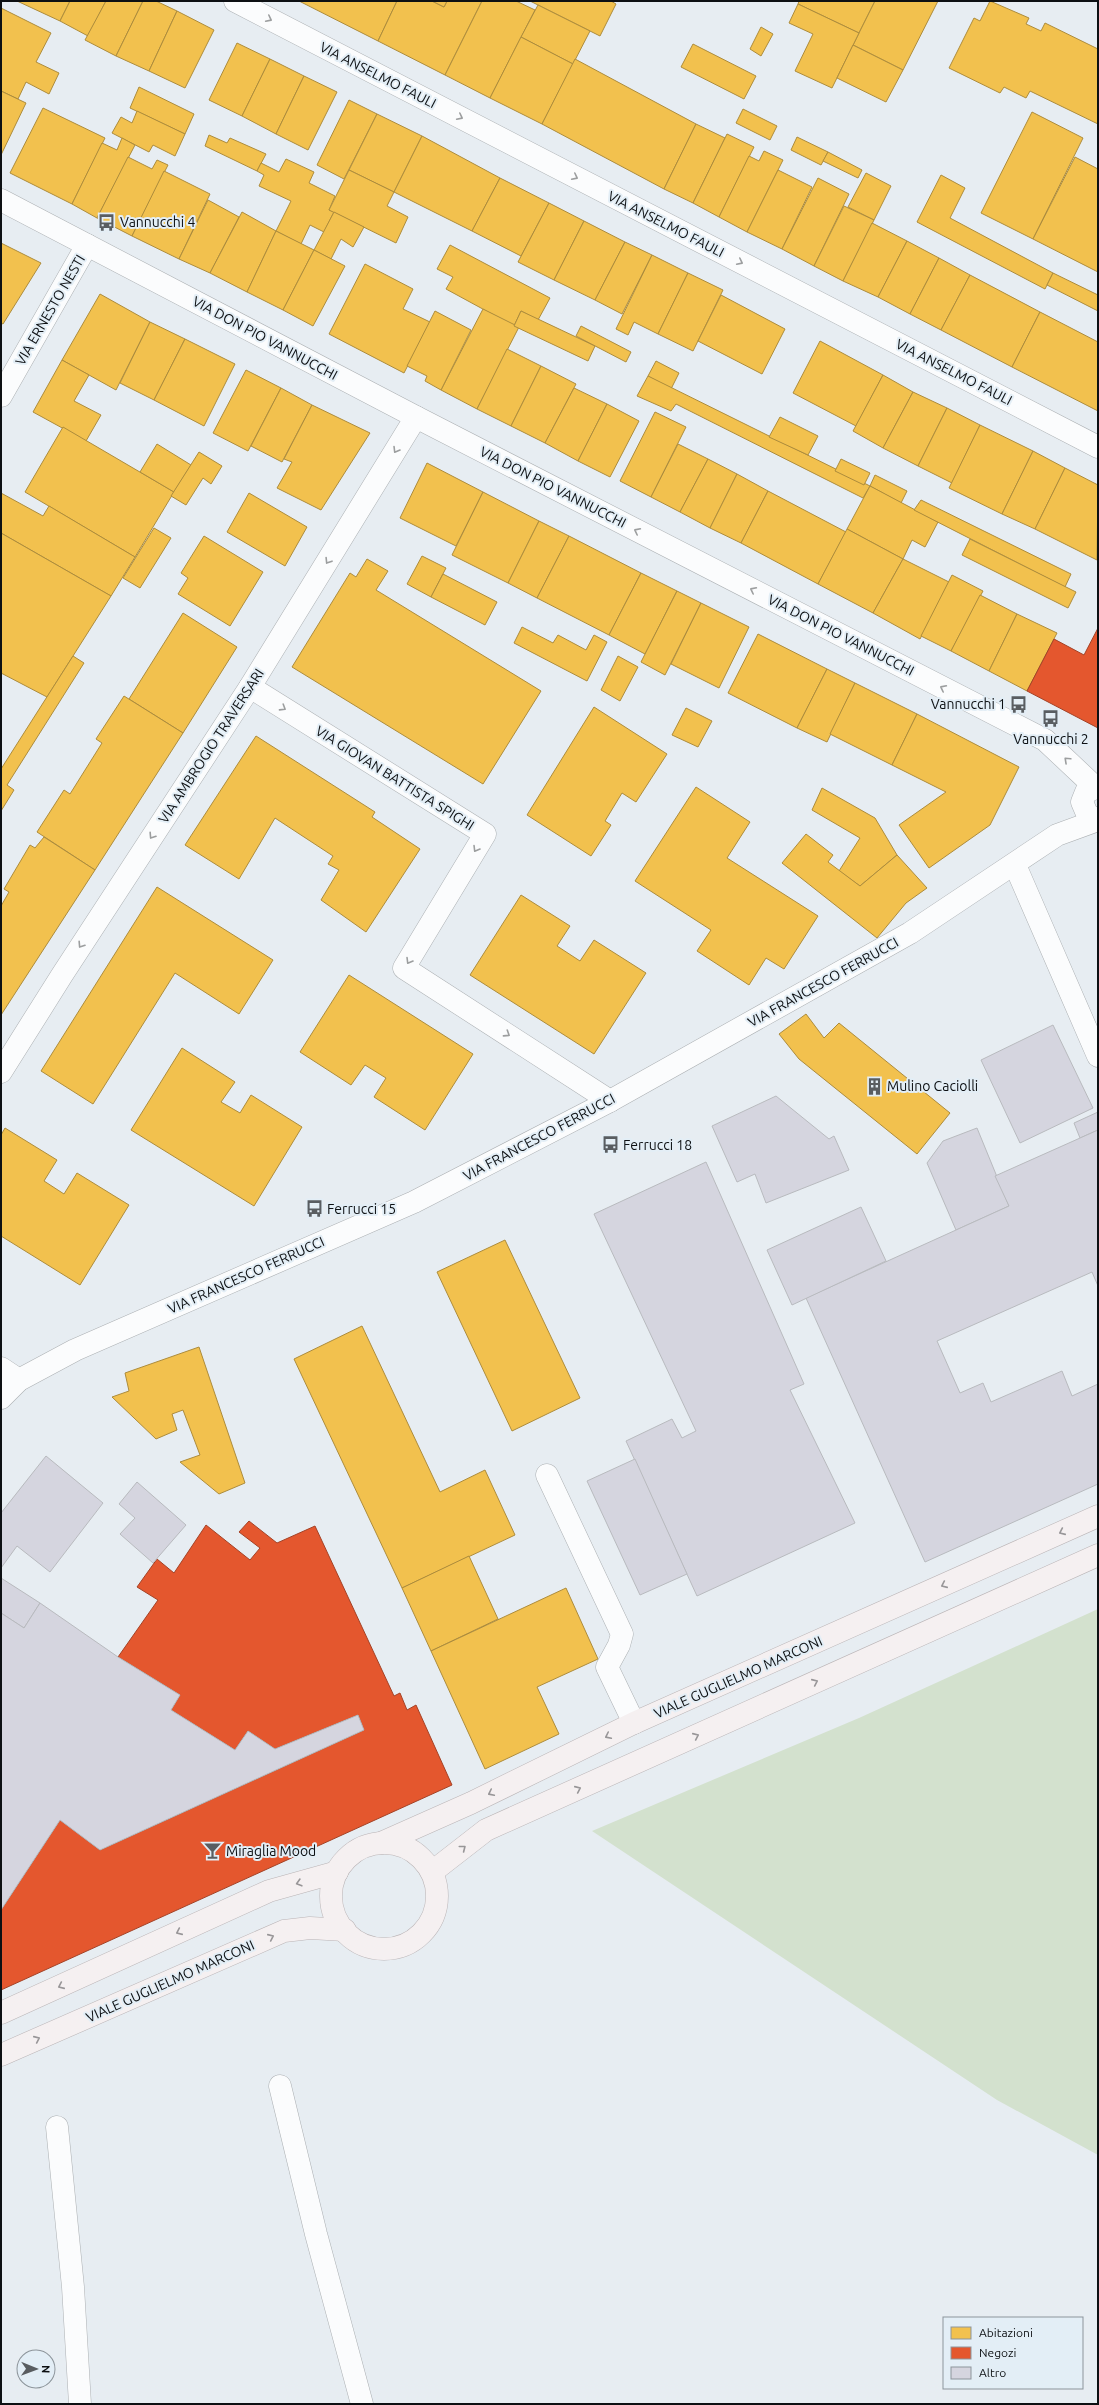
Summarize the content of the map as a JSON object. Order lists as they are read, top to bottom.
{
  "streets": {
    "main road": ["VIALE GUGLIELMO MARCONI"],
    "street": [
      "VIA ANSELMO FAULI",
      "VIA ERNESTO NESTI",
      "VIA DON PIO VANNUCCHI",
      "VIA AMBROGIO TRAVERSARI",
      "VIA GIOVAN BATTISTA SPIGHI",
      "VIA FRANCESCO FERRUCCI"
    ]
  },
  "crossings": [
    ["VIA ERNESTO NESTI", "VIA DON PIO VANNUCCHI"],
    ["VIA DON PIO VANNUCCHI", "VIA AMBROGIO TRAVERSARI"],
    ["VIA DON PIO VANNUCCHI", "VIA FRANCESCO FERRUCCI"],
    ["VIA AMBROGIO TRAVERSARI", "VIA GIOVAN BATTISTA SPIGHI"],
    ["VIA GIOVAN BATTISTA SPIGHI", "VIA FRANCESCO FERRUCCI"]
  ],
  "one_way": [
    "VIA ANSELMO FAULI",
    "VIA DON PIO VANNUCCHI",
    "VIA AMBROGIO TRAVERSARI",
    "VIA GIOVAN BATTISTA SPIGHI"
  ],
  "places": {
    "bus stop": [
      "Vannucchi 4",
      "Vannucchi 1",
      "Vannucchi 2",
      "Ferrucci 18",
      "Ferrucci 15"
    ],
    "building": ["Mulino Caciolli"],
    "bar": ["Miraglia Mood"]
  },
  "legend": ["Abitazioni", "Negozi", "Altro"],
  "north": "right"
}
